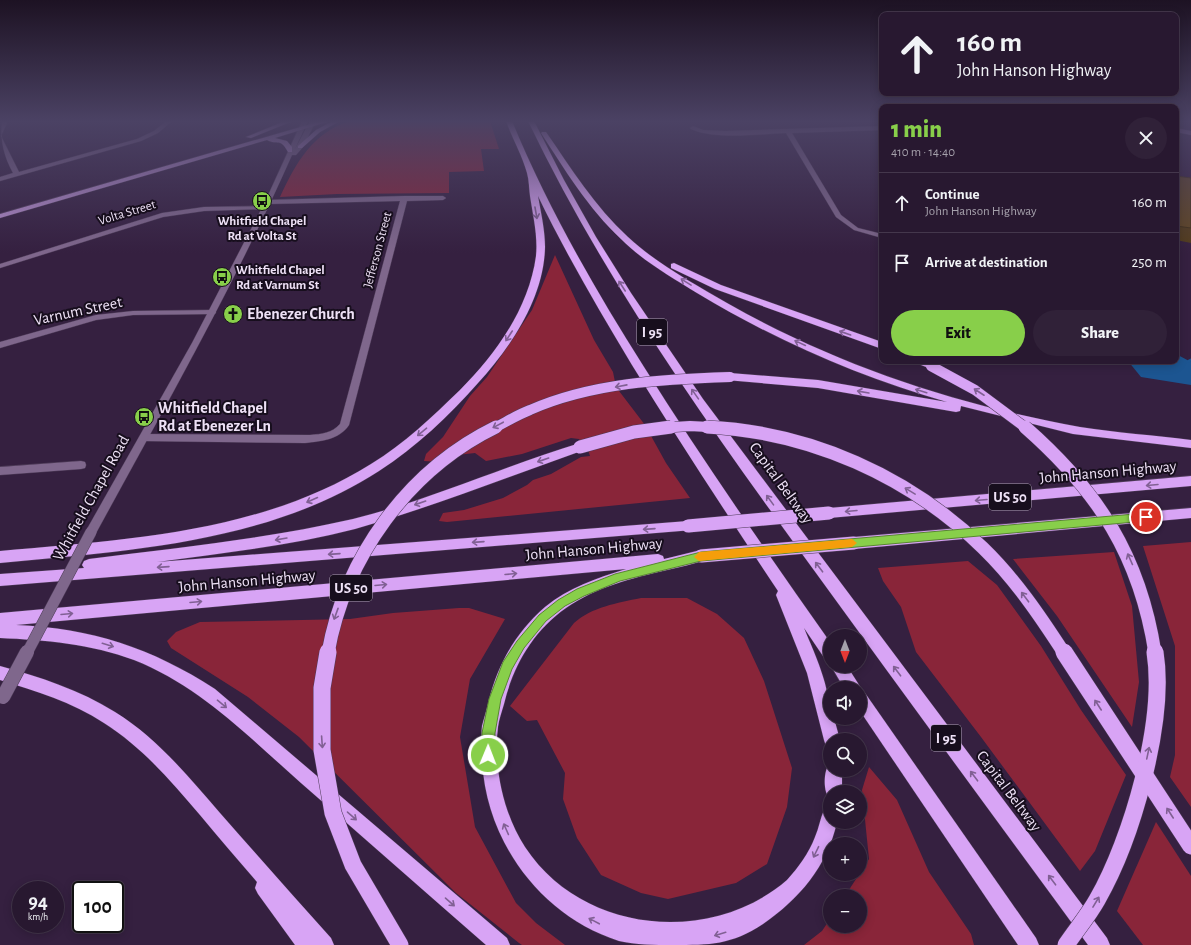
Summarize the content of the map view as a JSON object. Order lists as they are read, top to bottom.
{
  "streets": {
    "highway": [
      "I 95",
      "John Hanson Highway",
      "Capital Beltway",
      "US 50"
    ],
    "street": [
      "Volta Street",
      "Jefferson Street",
      "Varnum Street",
      "Whitfield Chapel Road"
    ]
  },
  "crossings": [
    ["Volta Street", "Jefferson Street"],
    ["Volta Street", "Whitfield Chapel Road"],
    ["Jefferson Street", "Whitfield Chapel Road"],
    ["Varnum Street", "Whitfield Chapel Road"]
  ],
  "places": {
    "bus stop": ["Whitfield Chapel Rd at Volta St", "Whitfield Chapel Rd at Varnum St", "Whitfield Chapel Rd at Ebenezer Ln"],
    "church": ["Ebenezer Church"]
  },
  "north": "bottom",
  "page": {
    "turn": ["160 m", "John Hanson Highway"],
    "heading": ["1 min", "410 m · 14:40"],
    "list": [
      {
        "name": "Continue",
        "note": "John Hanson Highway",
        "value": "160 m"
      },
      {
        "name": "Arrive at destination",
        "value": "250 m"
      }
    ],
    "buttons": ["Exit", "Share"],
    "map_buttons": ["+", "−"],
    "speed": "94 km/h",
    "limit": "100"
  }
}
